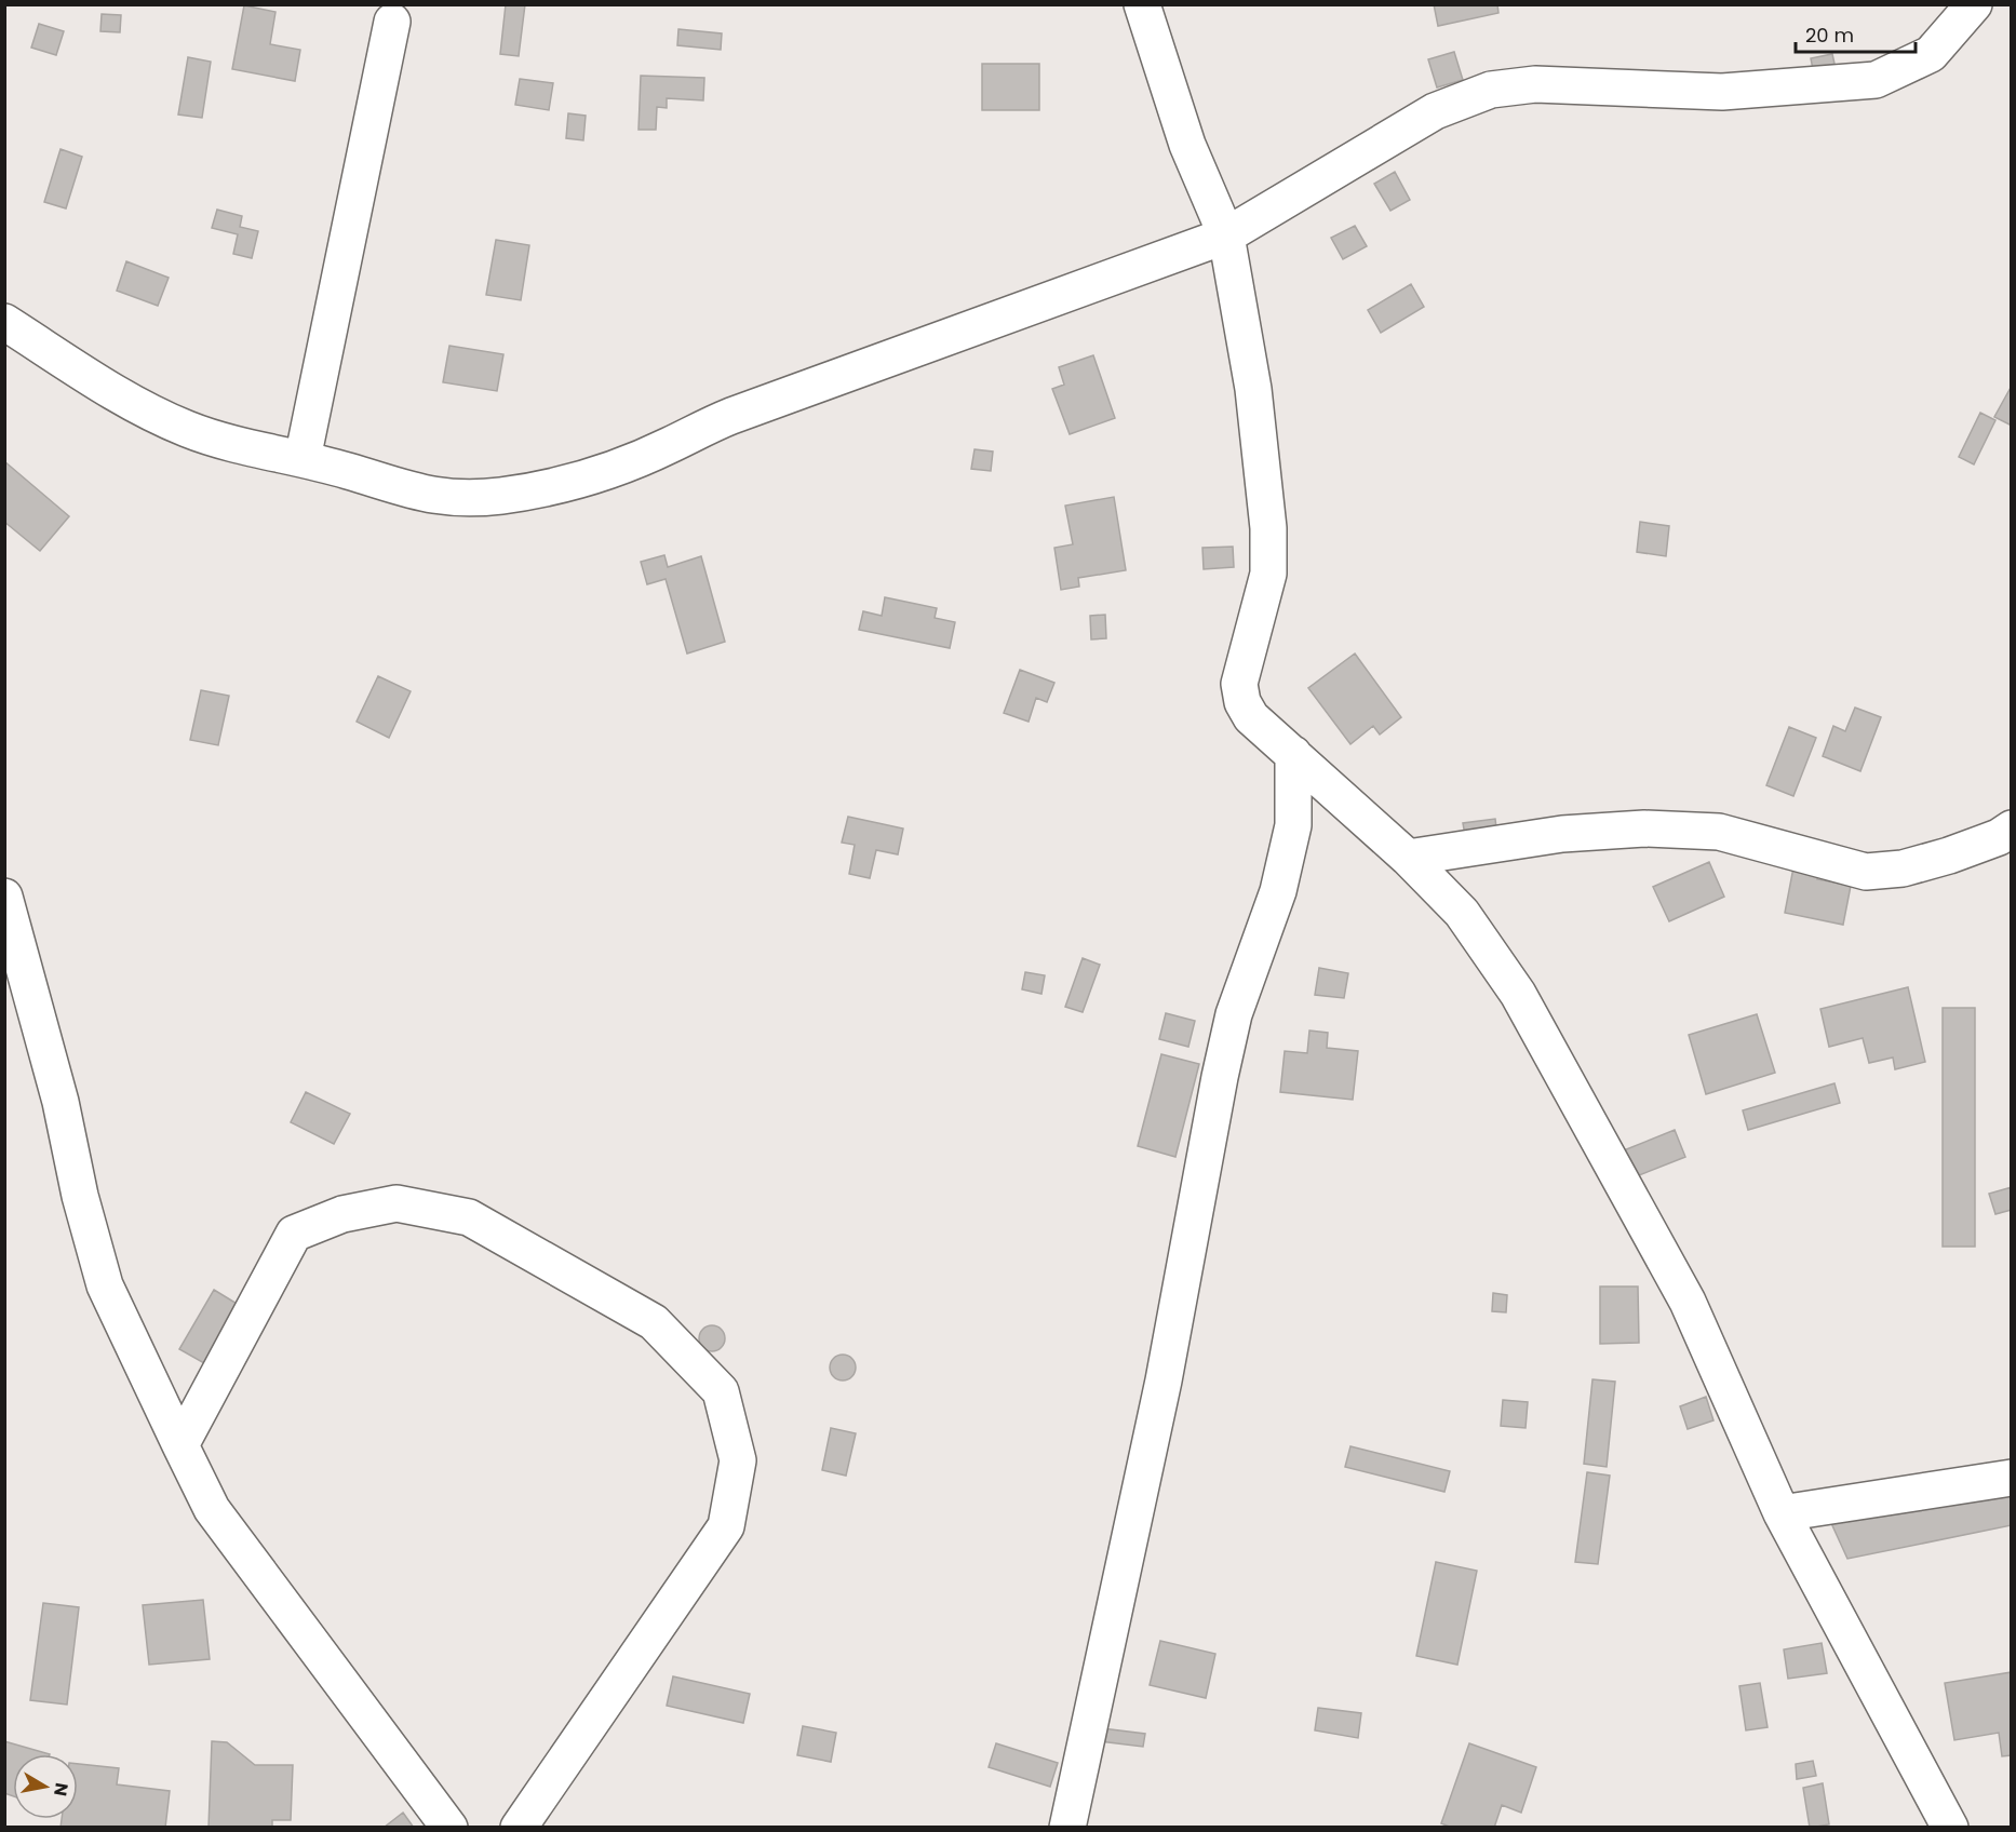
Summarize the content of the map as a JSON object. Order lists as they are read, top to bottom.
{
  "scale_bar": "20 m",
  "north": "right"
}
